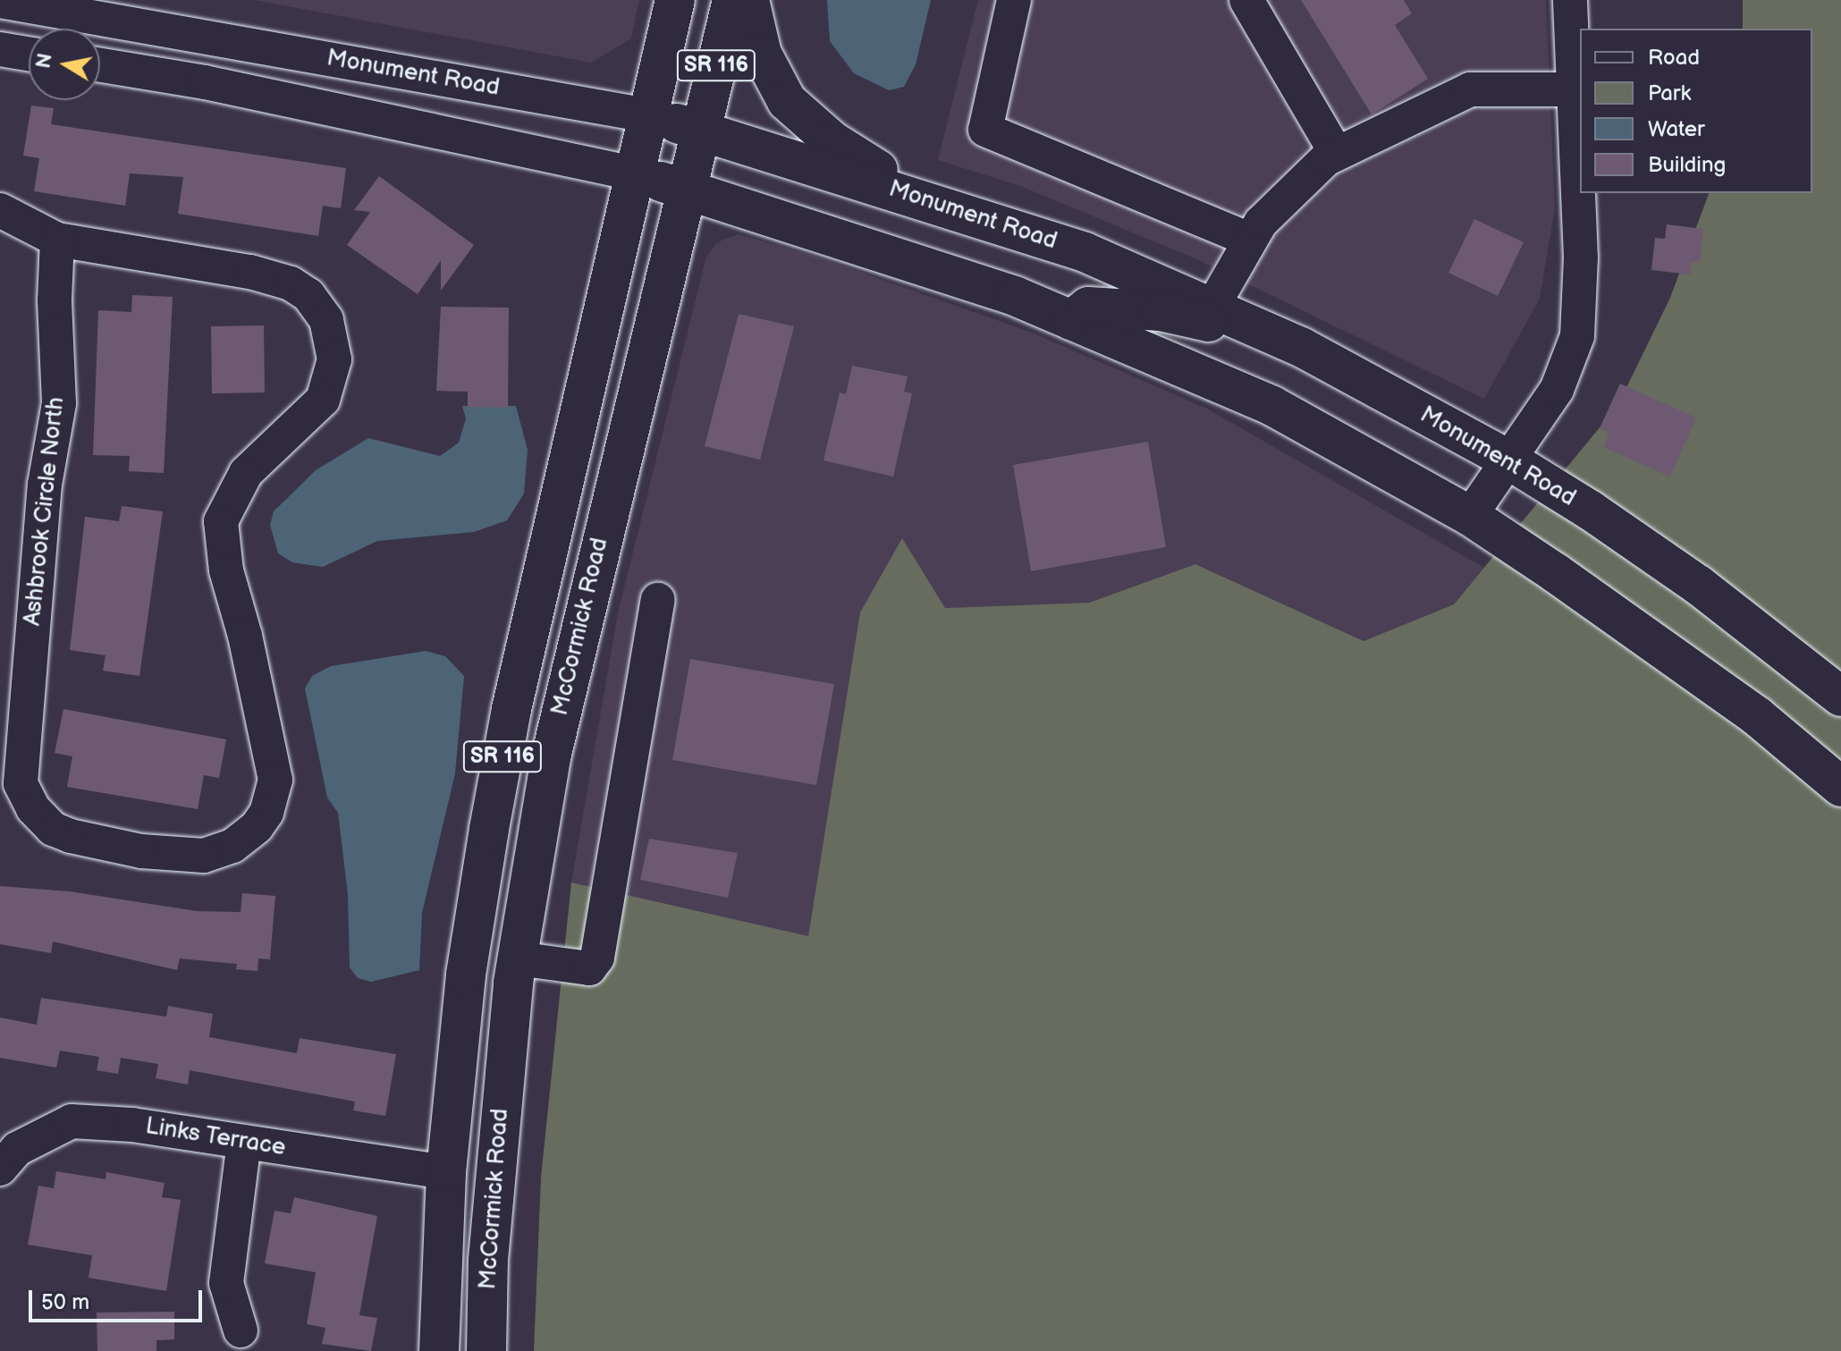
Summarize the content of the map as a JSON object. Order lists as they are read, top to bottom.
{
  "streets": {
    "main road": ["SR 116", "Monument Road", "McCormick Road"],
    "street": ["Ashbrook Circle North", "Links Terrace"]
  },
  "crossings": [
    ["Monument Road", "McCormick Road"],
    ["McCormick Road", "Links Terrace"]
  ],
  "legend": [
    "Road",
    "Park",
    "Water",
    "Building"
  ],
  "scale_bar": "50 m",
  "north": "left"
}
